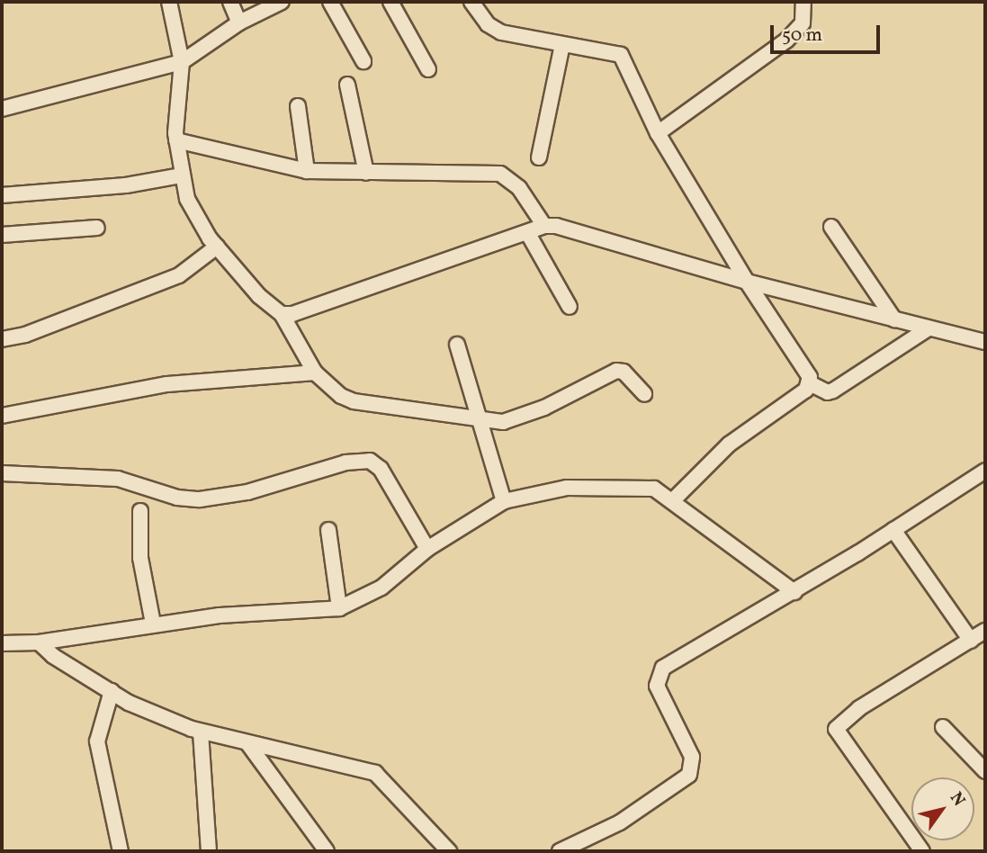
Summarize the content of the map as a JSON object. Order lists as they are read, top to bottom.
{
  "scale_bar": "50 m",
  "north": "top right"
}
